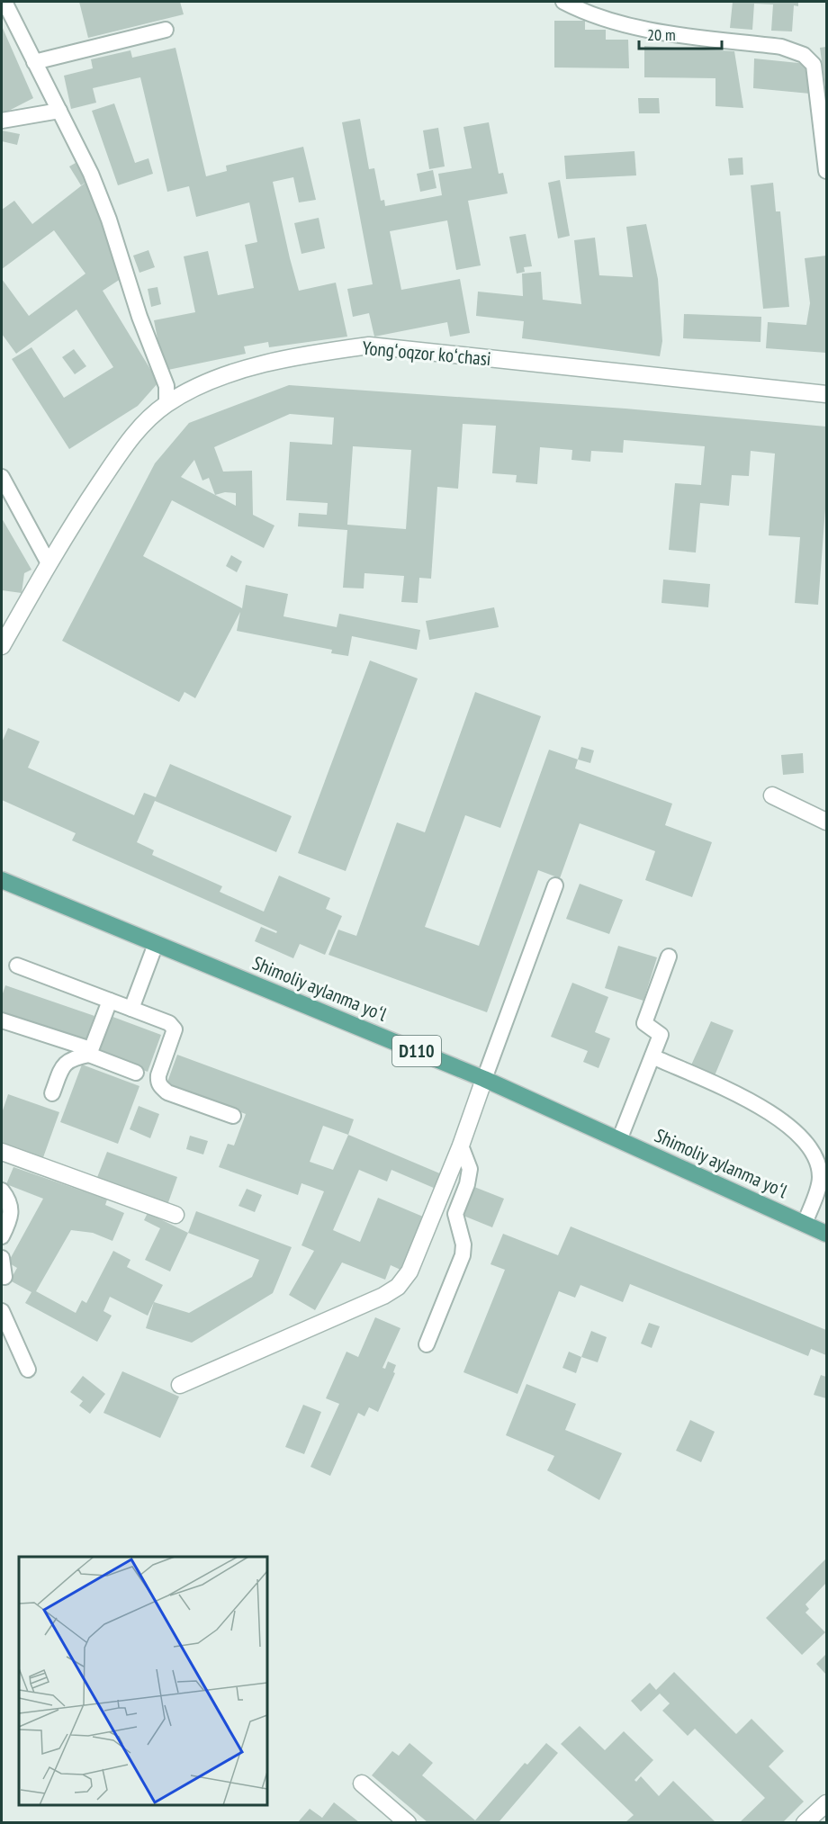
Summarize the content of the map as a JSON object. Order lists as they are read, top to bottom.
{
  "streets": {
    "main road": ["Shimoliy aylanma yoʻl", "D110"],
    "street": ["Yongʻoqzor koʻchasi"]
  },
  "scale_bar": "20 m"
}
